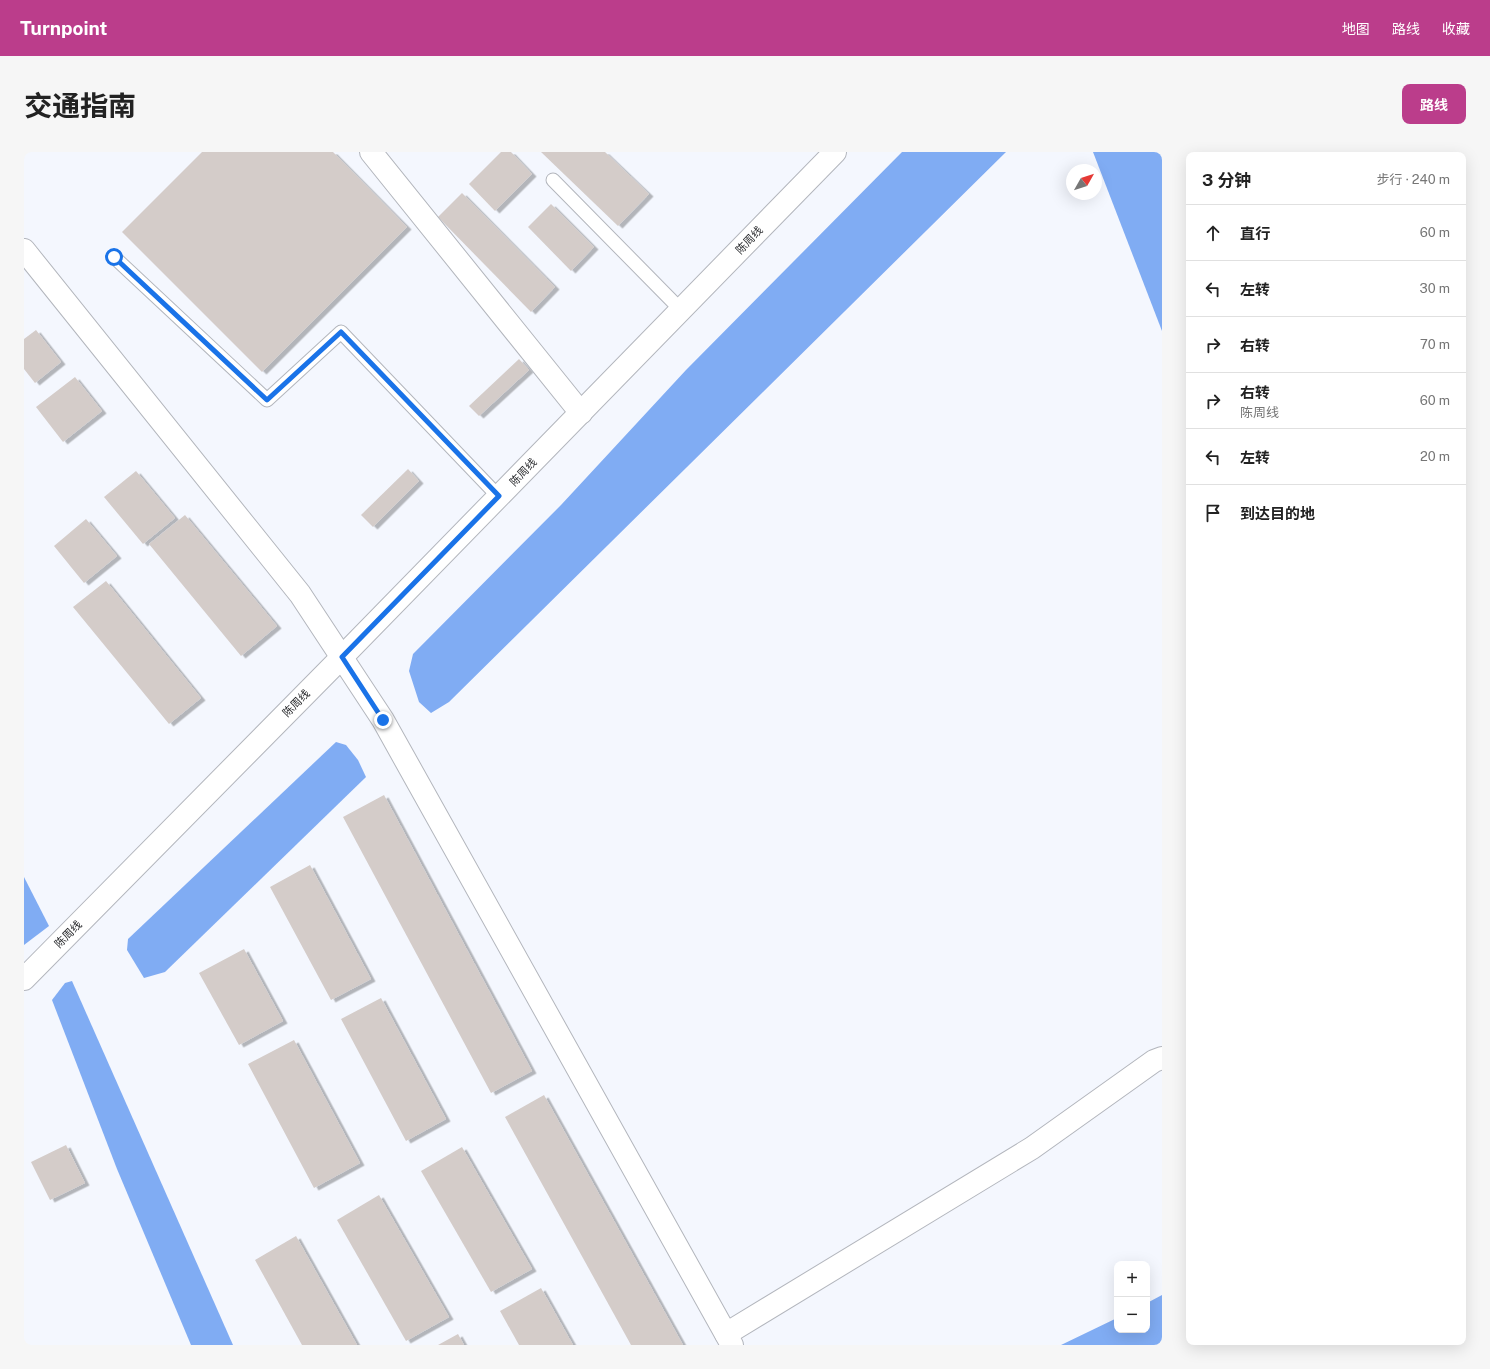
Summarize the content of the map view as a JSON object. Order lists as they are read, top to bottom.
{
  "streets": {
    "street": ["陈周线"]
  },
  "north": "top right",
  "page": {
    "header": "Turnpoint",
    "nav": ["地图", "路线", "收藏"],
    "title": "交通指南",
    "buttons": "路线",
    "heading": ["3 分钟", "步行 · 240 m"],
    "list": [
      ["直行", "60 m"],
      ["左转", "30 m"],
      ["右转", "70 m"],
      ["右转", "陈周线", "60 m"],
      ["左转", "20 m"],
      "到达目的地"
    ],
    "map_buttons": ["+", "−"]
  }
}
